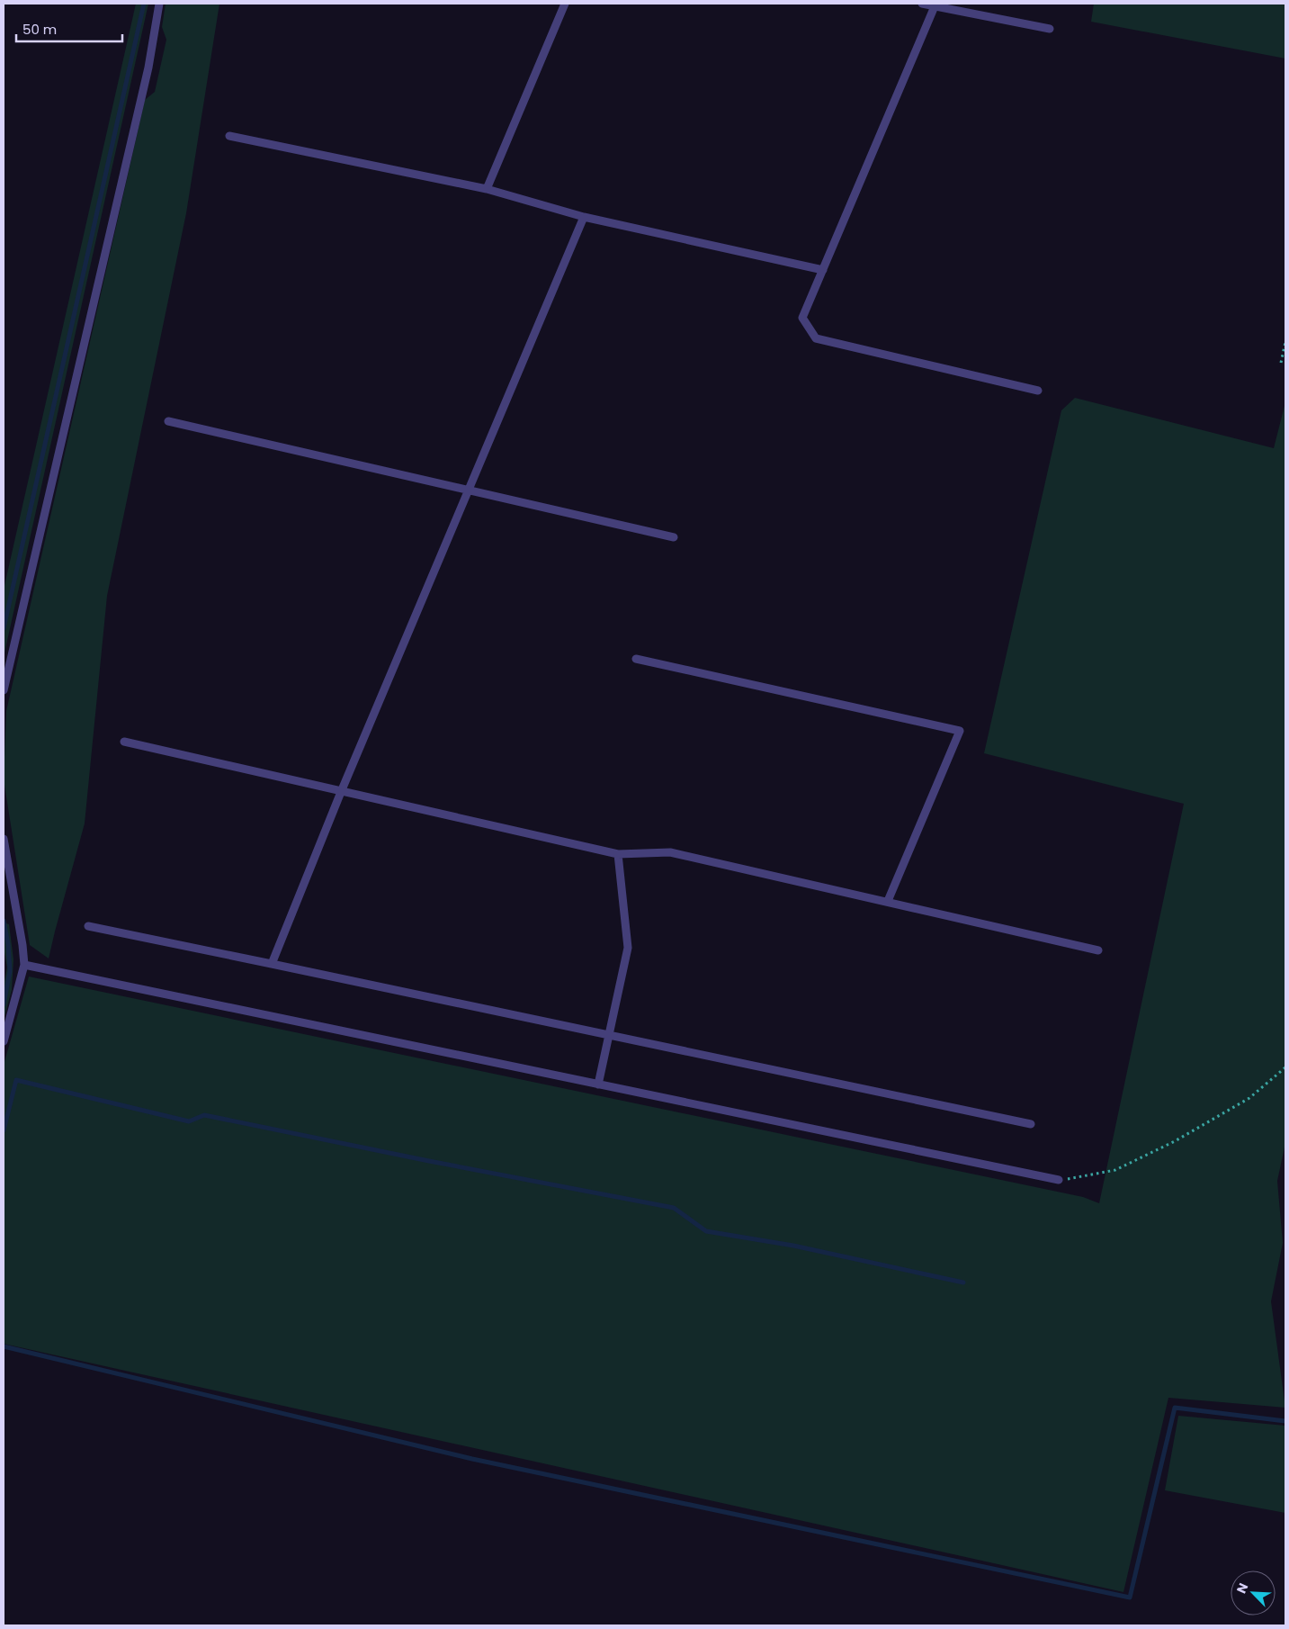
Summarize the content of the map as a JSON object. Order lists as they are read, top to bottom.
{
  "scale_bar": "50 m",
  "north": "top left"
}
